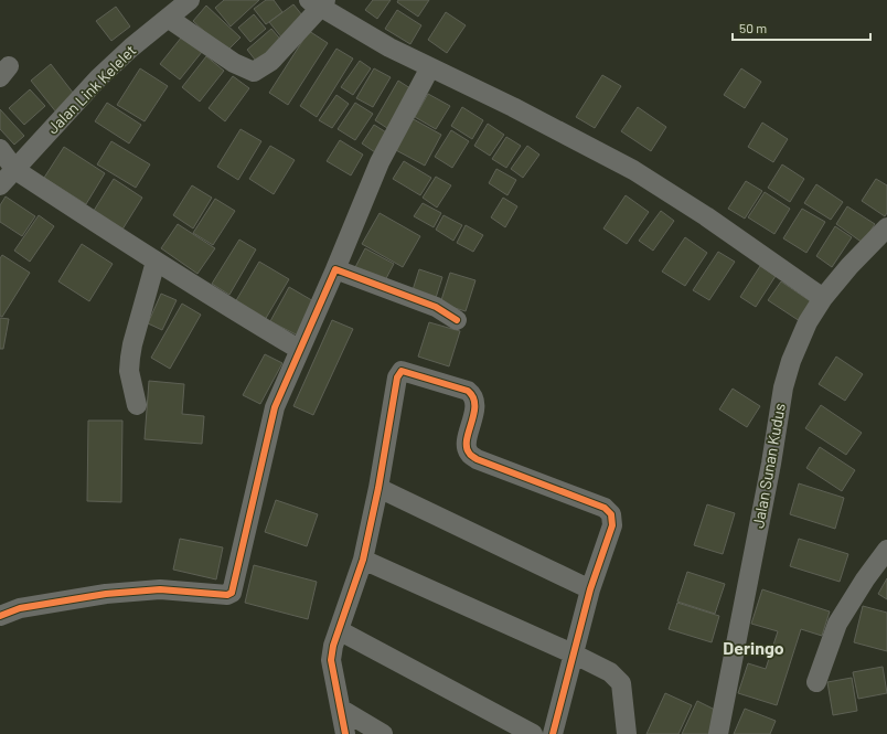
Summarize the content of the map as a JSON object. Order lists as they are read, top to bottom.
{
  "streets": {
    "street": ["Jalan Link Kelelet", "Jalan Sunan Kudus"]
  },
  "districts": ["Deringo"],
  "scale_bar": "50 m"
}
